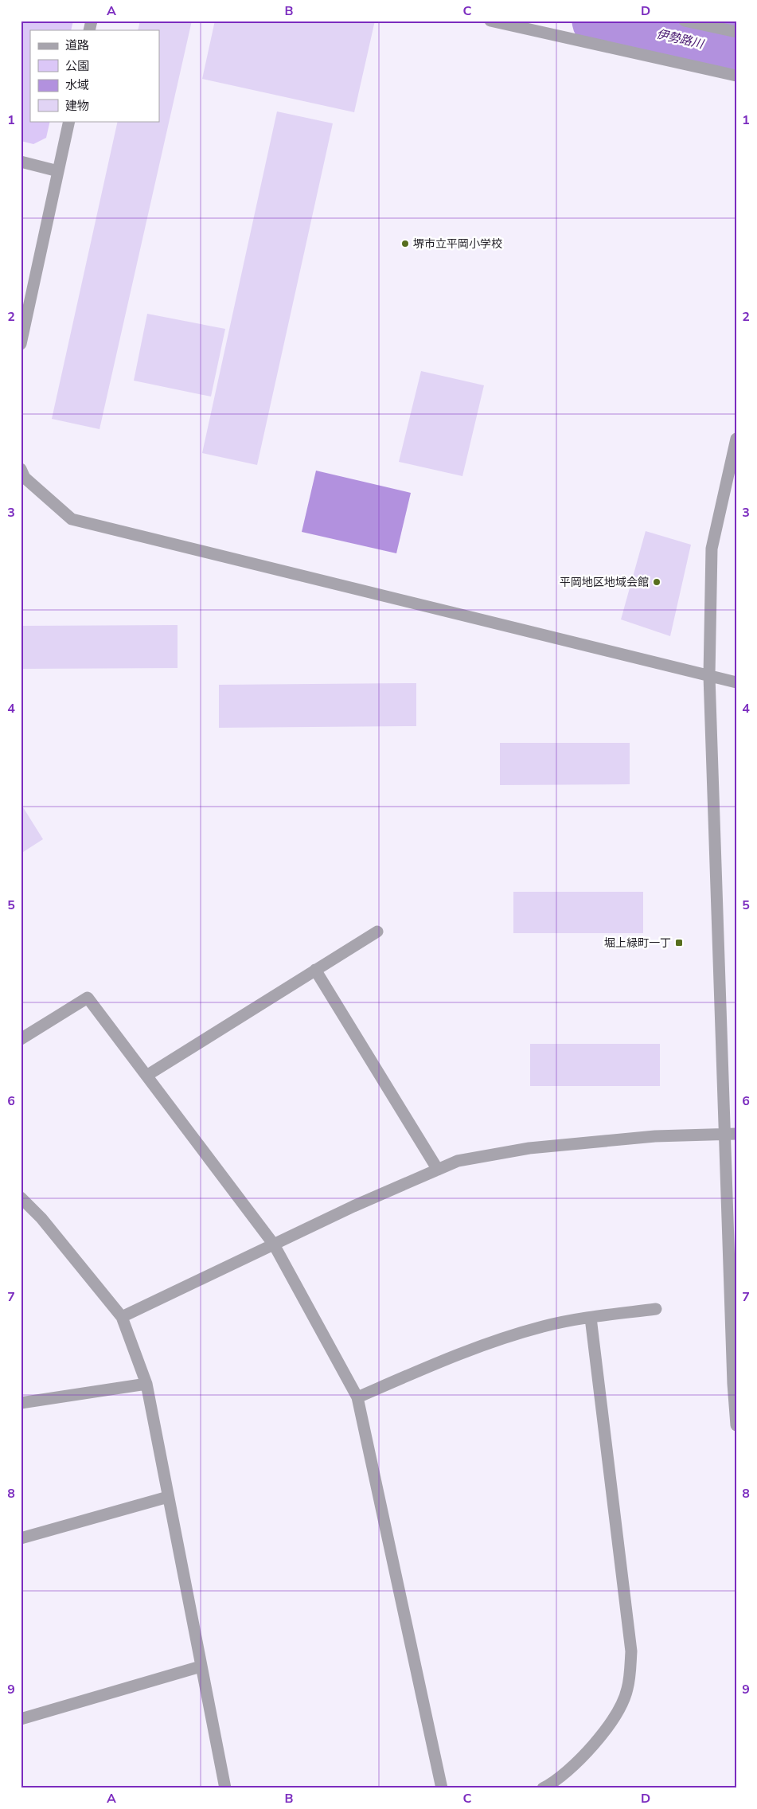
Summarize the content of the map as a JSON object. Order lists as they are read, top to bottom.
{
  "water": ["伊勢路川"],
  "places": {
    "other": ["堺市立平岡小学校", "平岡地区地域会館"],
    "transit": ["堀上緑町一丁"]
  },
  "legend": [
    "道路",
    "公園",
    "水域",
    "建物"
  ],
  "grid": {
    "columns": [
      "A",
      "B",
      "C",
      "D"
    ],
    "rows": [
      "1",
      "2",
      "3",
      "4",
      "5",
      "6",
      "7",
      "8",
      "9"
    ]
  }
}
